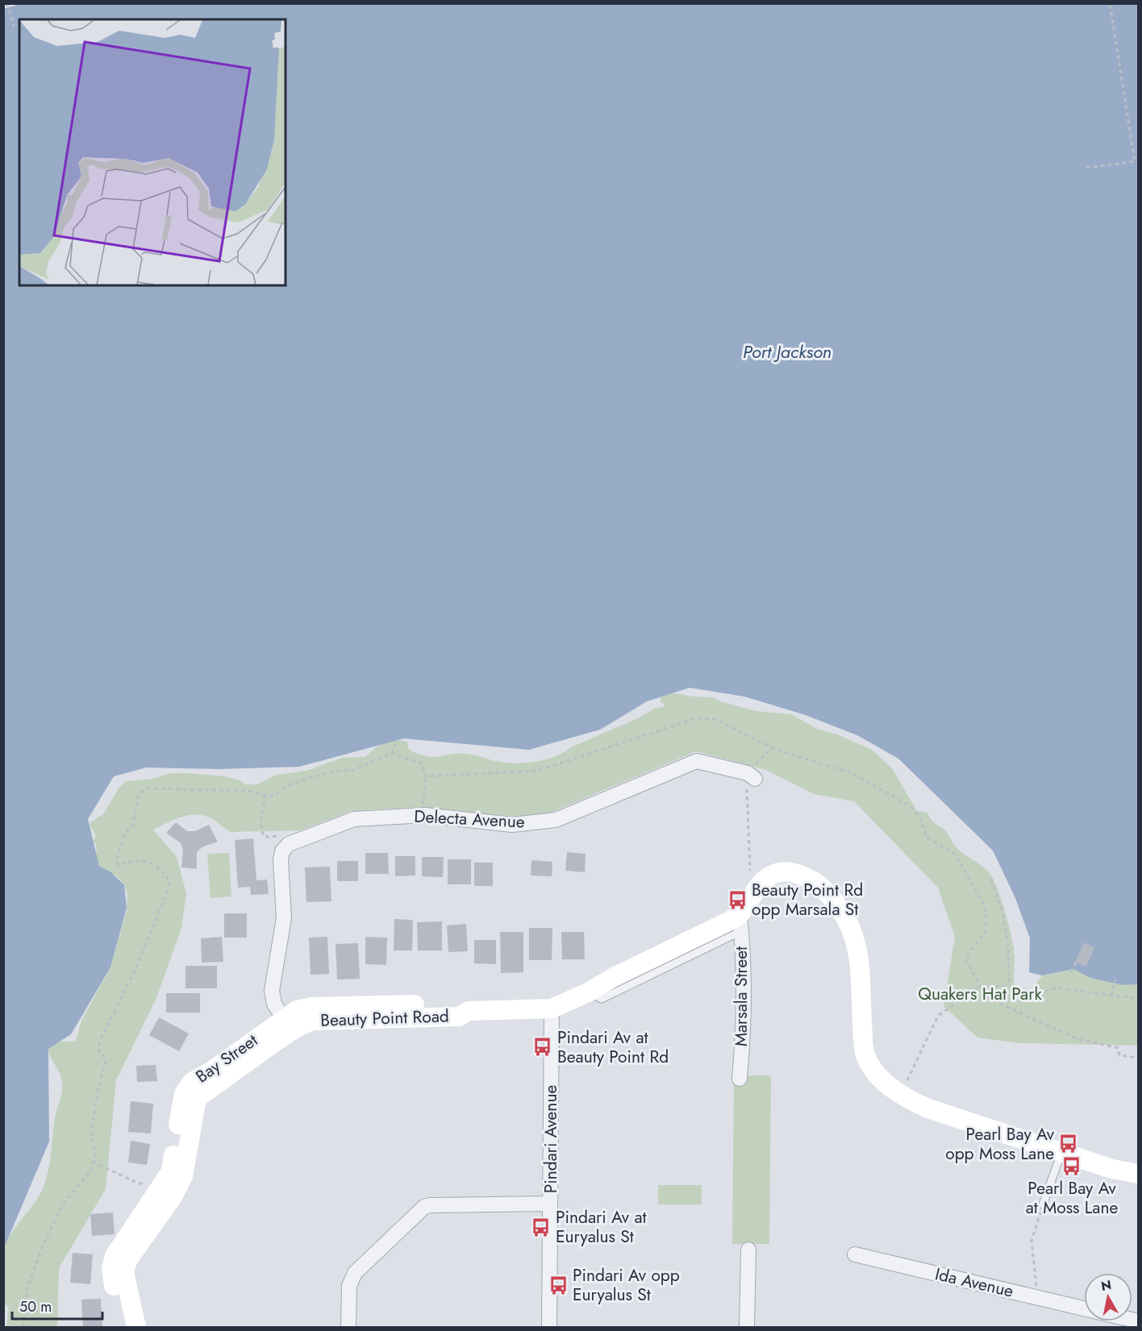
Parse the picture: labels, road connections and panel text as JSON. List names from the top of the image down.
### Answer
{
  "streets": {
    "street": [
      "Delecta Avenue",
      "Marsala Street",
      "Beauty Point Road",
      "Bay Street",
      "Pindari Avenue",
      "Ida Avenue"
    ]
  },
  "crossings": [
    ["Marsala Street", "Beauty Point Road"],
    ["Beauty Point Road", "Bay Street"],
    ["Beauty Point Road", "Pindari Avenue"]
  ],
  "water": ["Port Jackson"],
  "parks": ["Quakers Hat Park"],
  "places": {
    "bus stop": [
      "Beauty Point Rd opp Marsala St",
      "Pindari Av at Beauty Point Rd",
      "Pearl Bay Av opp Moss Lane",
      "Pearl Bay Av at Moss Lane",
      "Pindari Av at Euryalus St",
      "Pindari Av opp Euryalus St"
    ]
  },
  "scale_bar": "50 m",
  "north": "top"
}
